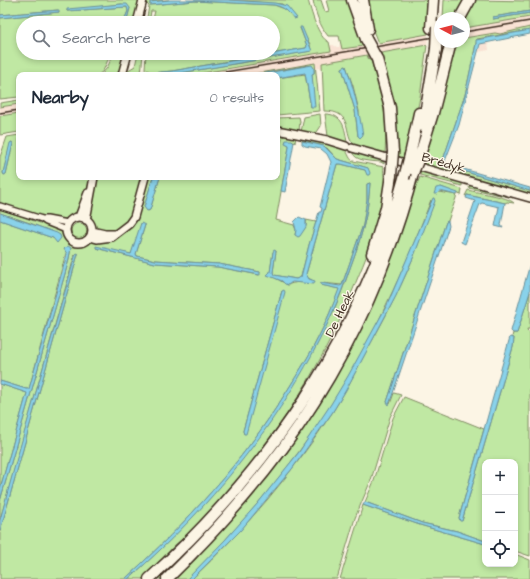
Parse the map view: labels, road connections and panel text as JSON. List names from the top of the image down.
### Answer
{
  "streets": {
    "highway": ["De Heak"],
    "street": ["Brédyk"]
  },
  "north": "left",
  "page": {
    "search": "Search here",
    "heading": ["Nearby", "0 results"],
    "map_buttons": ["+", "−"]
  }
}
